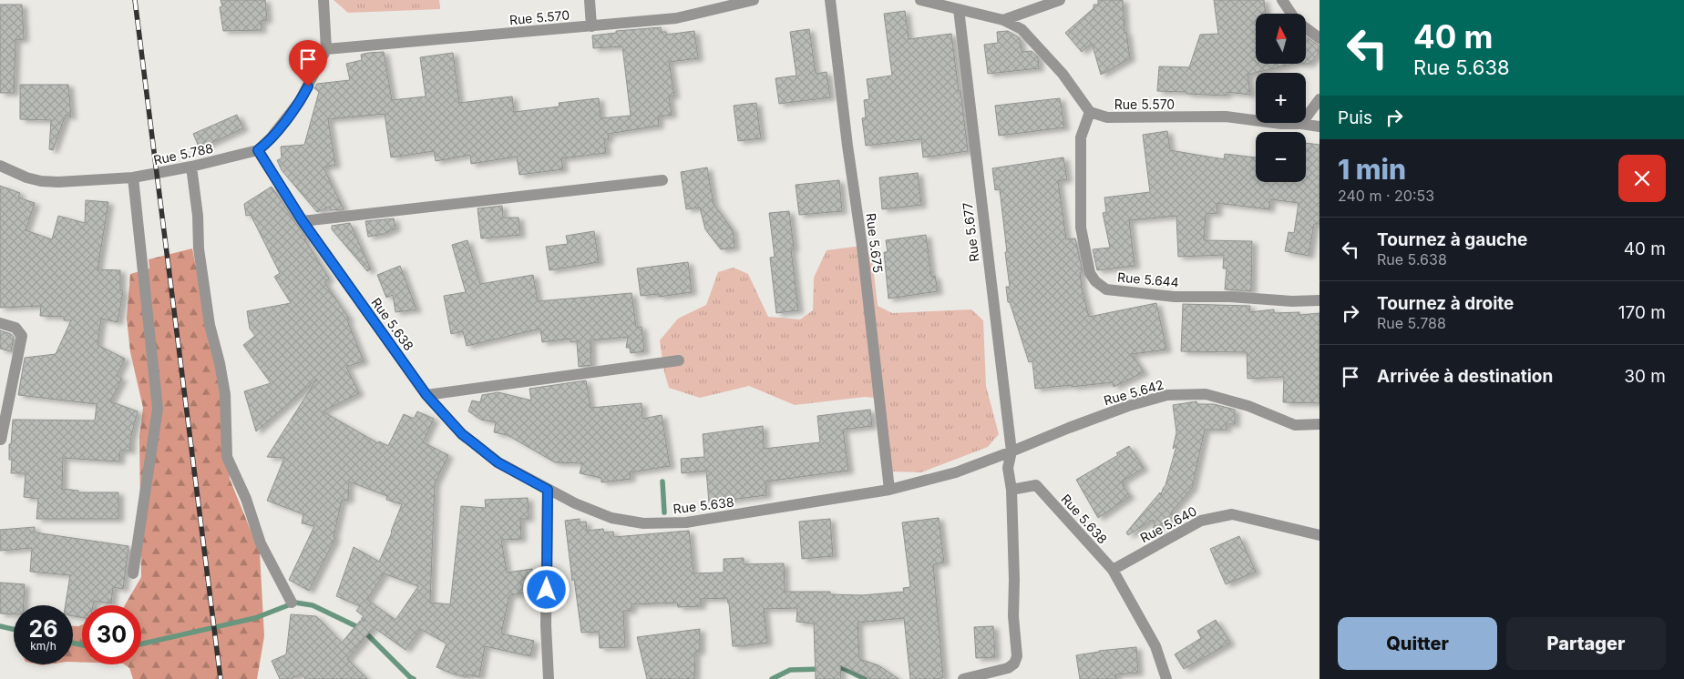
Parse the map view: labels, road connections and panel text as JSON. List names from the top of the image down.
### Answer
{
  "streets": {
    "street": [
      "Rue 5.570",
      "Rue 5.788",
      "Rue 5.677",
      "Rue 5.675",
      "Rue 5.644",
      "Rue 5.638",
      "Rue 5.642",
      "Rue 5.640"
    ]
  },
  "crossings": [
    ["Rue 5.570", "Rue 5.644"],
    ["Rue 5.788", "Rue 5.638"],
    ["Rue 5.677", "Rue 5.638"],
    ["Rue 5.677", "Rue 5.642"],
    ["Rue 5.675", "Rue 5.638"],
    ["Rue 5.638", "Rue 5.642"],
    ["Rue 5.638", "Rue 5.640"]
  ],
  "north": "top",
  "page": {
    "turn": ["40 m", "Rue 5.638"],
    "map_buttons": ["+", "−"],
    "then": "Puis",
    "heading": ["1 min", "240 m · 20:53"],
    "list": [
      {
        "name": "Tournez à gauche",
        "note": "Rue 5.638",
        "value": "40 m"
      },
      {
        "name": "Tournez à droite",
        "note": "Rue 5.788",
        "value": "170 m"
      },
      {
        "name": "Arrivée à destination",
        "value": "30 m"
      }
    ],
    "speed": "26 km/h",
    "limit": "30",
    "buttons": ["Quitter", "Partager"]
  }
}
